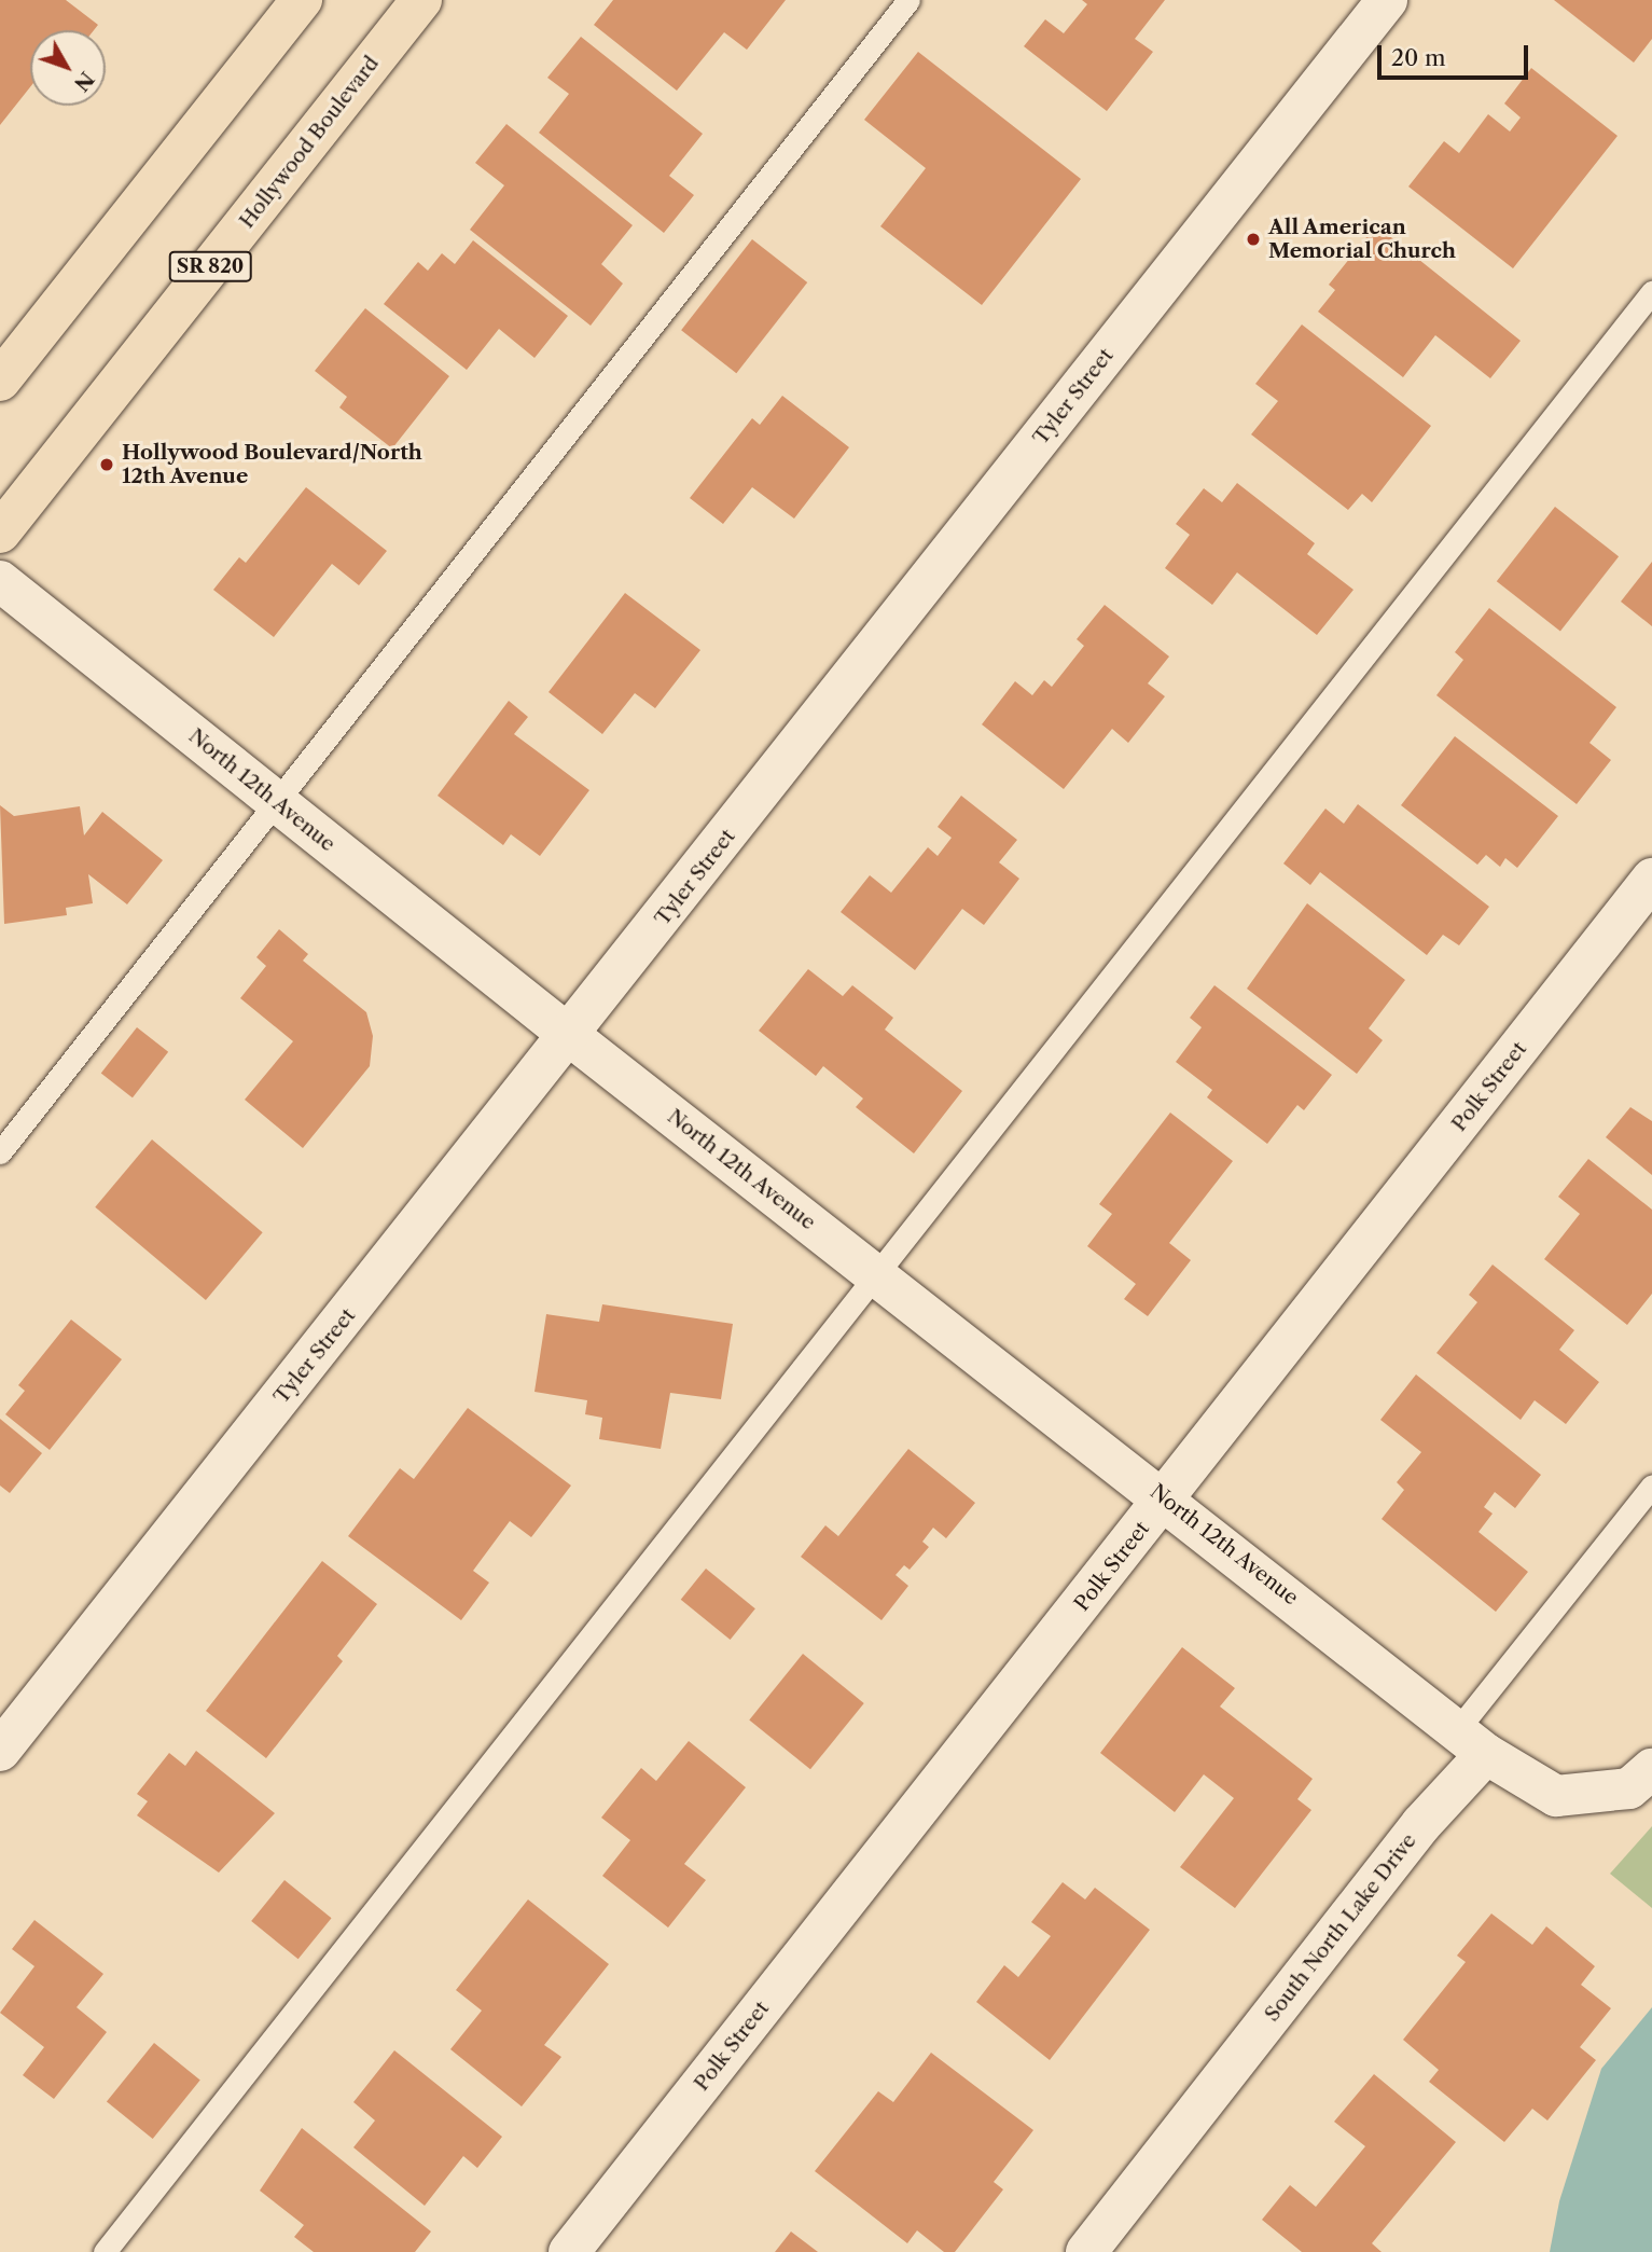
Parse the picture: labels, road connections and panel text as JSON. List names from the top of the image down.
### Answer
{
  "streets": {
    "main road": ["Hollywood Boulevard", "SR 820"],
    "street": [
      "Tyler Street",
      "North 12th Avenue",
      "Polk Street",
      "South North Lake Drive"
    ]
  },
  "crossings": [
    ["Tyler Street", "North 12th Avenue"],
    ["North 12th Avenue", "Polk Street"],
    ["North 12th Avenue", "South North Lake Drive"]
  ],
  "places": ["All American Memorial Church", "Hollywood Boulevard/North 12th Avenue"],
  "scale_bar": "20 m",
  "north": "bottom right"
}
